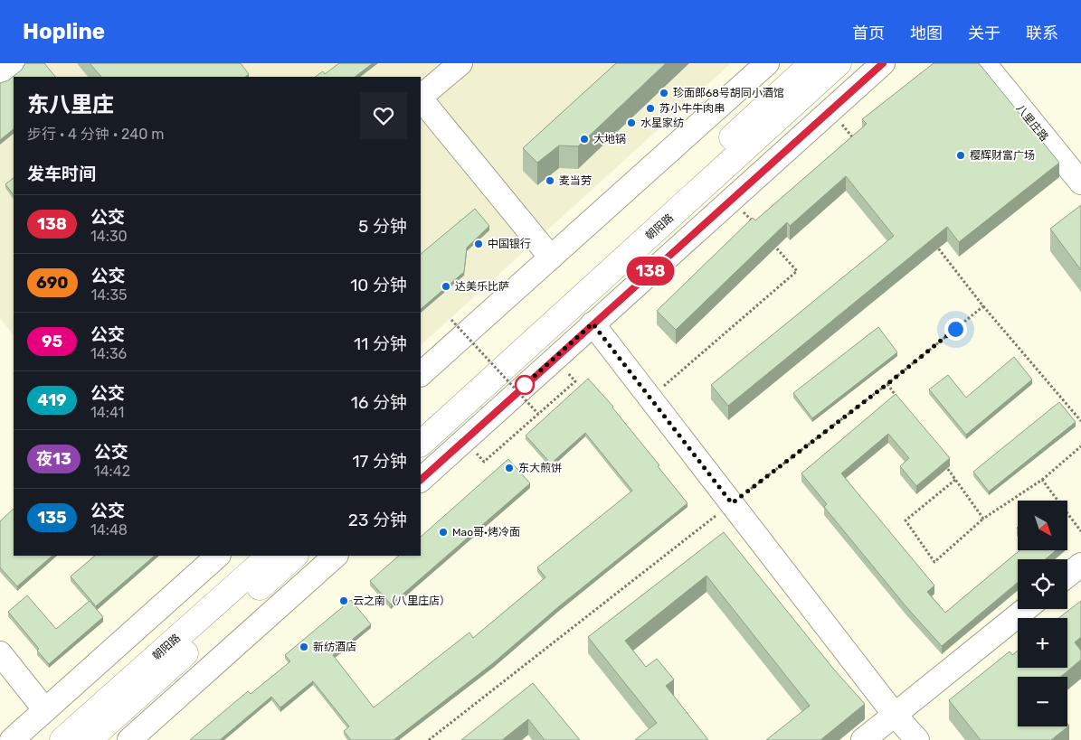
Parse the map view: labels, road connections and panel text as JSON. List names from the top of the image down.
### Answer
{
  "streets": {
    "highway": ["朝阳路"],
    "street": ["八里庄路"]
  },
  "places": [
    "珍面郎68号胡同小酒馆",
    "苏小牛牛肉串",
    "水星家纺",
    "大地锅",
    "樱辉财富广场",
    "麦当劳",
    "中国银行",
    "达美乐比萨",
    "东大煎饼",
    "Mao哥·烤冷面",
    "云之南（八里庄店）",
    "新纺酒店"
  ],
  "lines": ["bus line 138"],
  "north": "bottom right",
  "page": {
    "header": "Hopline",
    "nav": [
      "首页",
      "地图",
      "关于",
      "联系"
    ],
    "on_map": "138",
    "heading": [
      ["东八里庄", "步行 · 4 分钟 · 240 m"],
      "发车时间"
    ],
    "list": [
      {
        "mark": "138",
        "name": "公交",
        "note": "14:30",
        "value": "5 分钟"
      },
      {
        "mark": "690",
        "name": "公交",
        "note": "14:35",
        "value": "10 分钟"
      },
      {
        "mark": "95",
        "name": "公交",
        "note": "14:36",
        "value": "11 分钟"
      },
      {
        "mark": "419",
        "name": "公交",
        "note": "14:41",
        "value": "16 分钟"
      },
      {
        "mark": "夜13",
        "name": "公交",
        "note": "14:42",
        "value": "17 分钟"
      },
      {
        "mark": "135",
        "name": "公交",
        "note": "14:48",
        "value": "23 分钟"
      }
    ],
    "map_buttons": ["+", "−"]
  }
}
